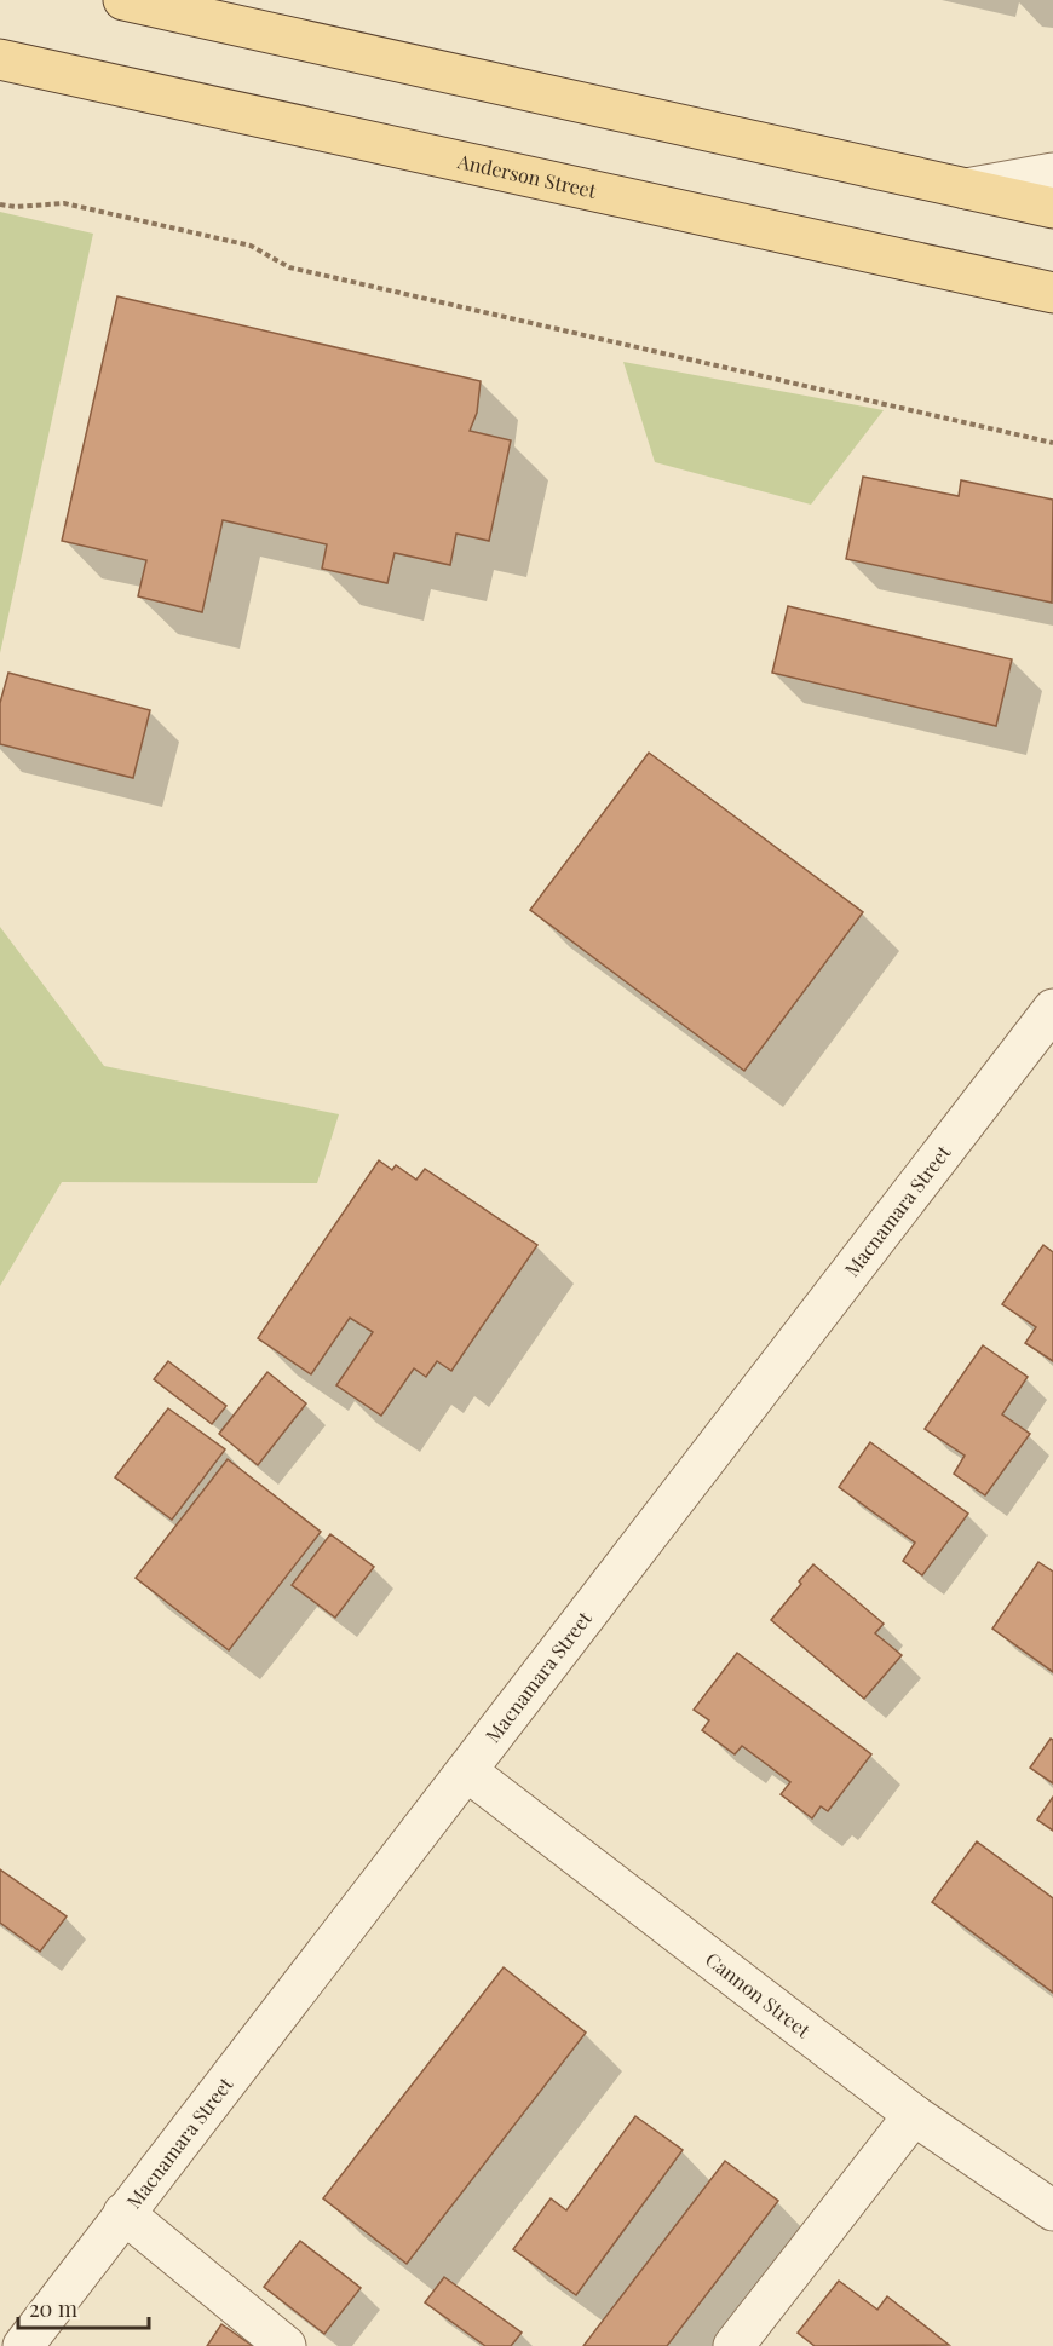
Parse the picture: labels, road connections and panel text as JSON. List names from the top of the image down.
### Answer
{
  "streets": {
    "main road": ["Anderson Street"],
    "street": ["Macnamara Street", "Cannon Street"]
  },
  "crossings": [
    ["Macnamara Street", "Cannon Street"]
  ],
  "scale_bar": "20 m"
}
